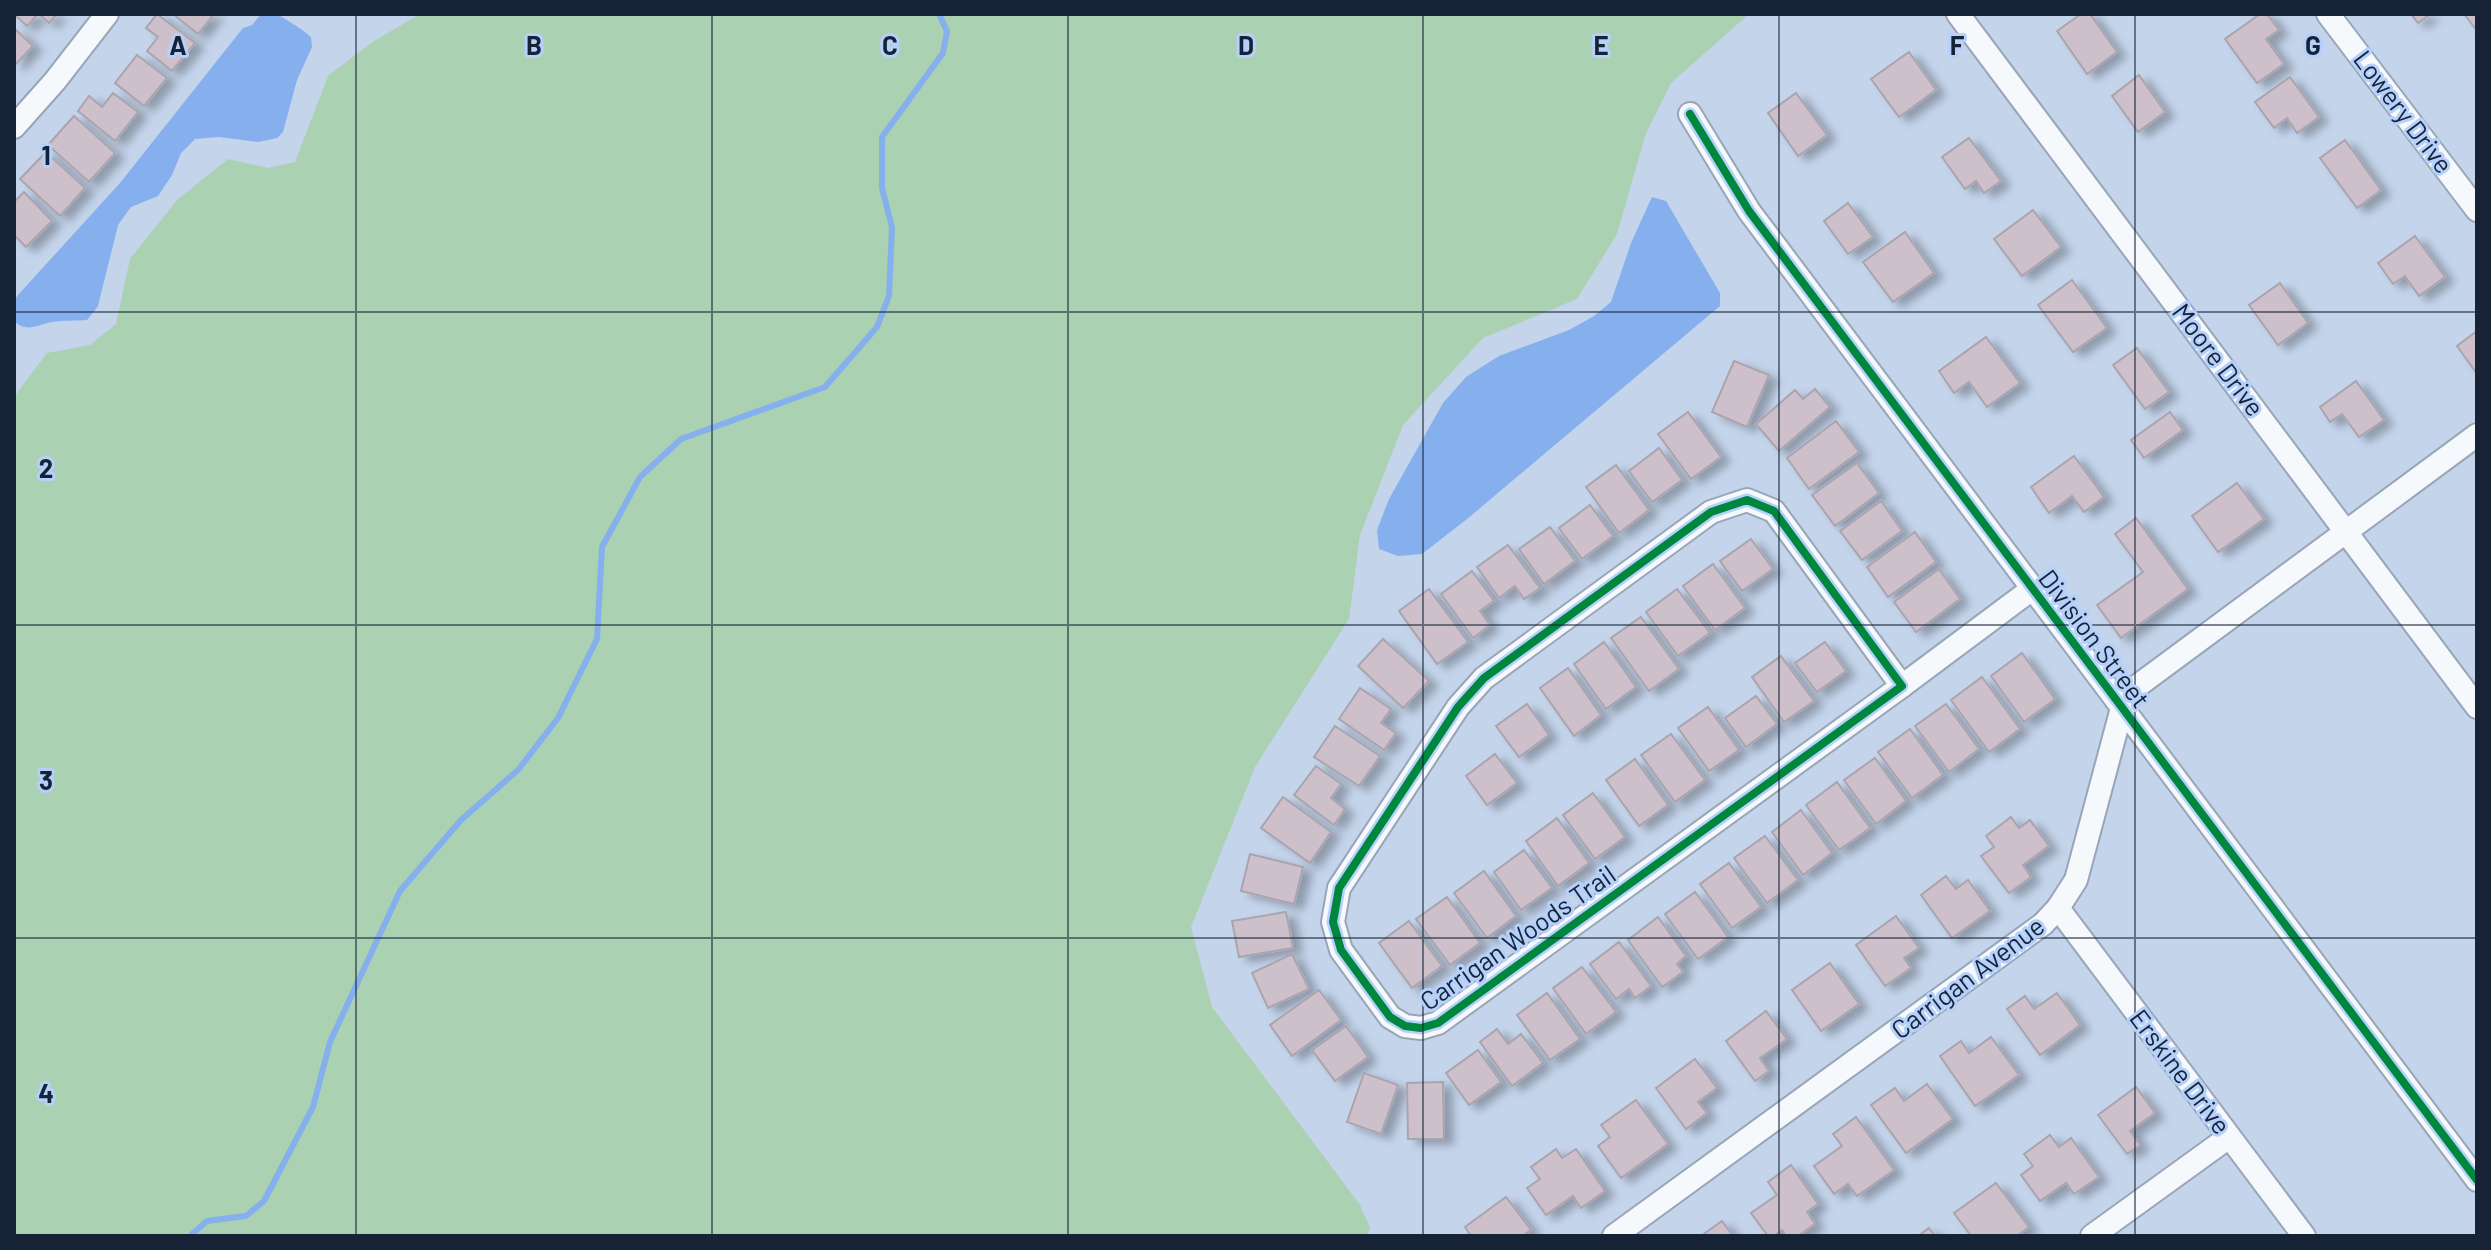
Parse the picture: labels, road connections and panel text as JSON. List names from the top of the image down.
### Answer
{
  "streets": {
    "street": [
      "Lowery Drive",
      "Moore Drive",
      "Division Street",
      "Carrigan Woods Trail",
      "Carrigan Avenue",
      "Erskine Drive"
    ]
  },
  "crossings": [
    ["Moore Drive", "Carrigan Avenue"],
    ["Division Street", "Carrigan Woods Trail"],
    ["Division Street", "Carrigan Avenue"],
    ["Carrigan Avenue", "Erskine Drive"]
  ],
  "grid": {
    "columns": [
      "A",
      "B",
      "C",
      "D",
      "E",
      "F",
      "G"
    ],
    "rows": [
      "1",
      "2",
      "3",
      "4"
    ]
  }
}
